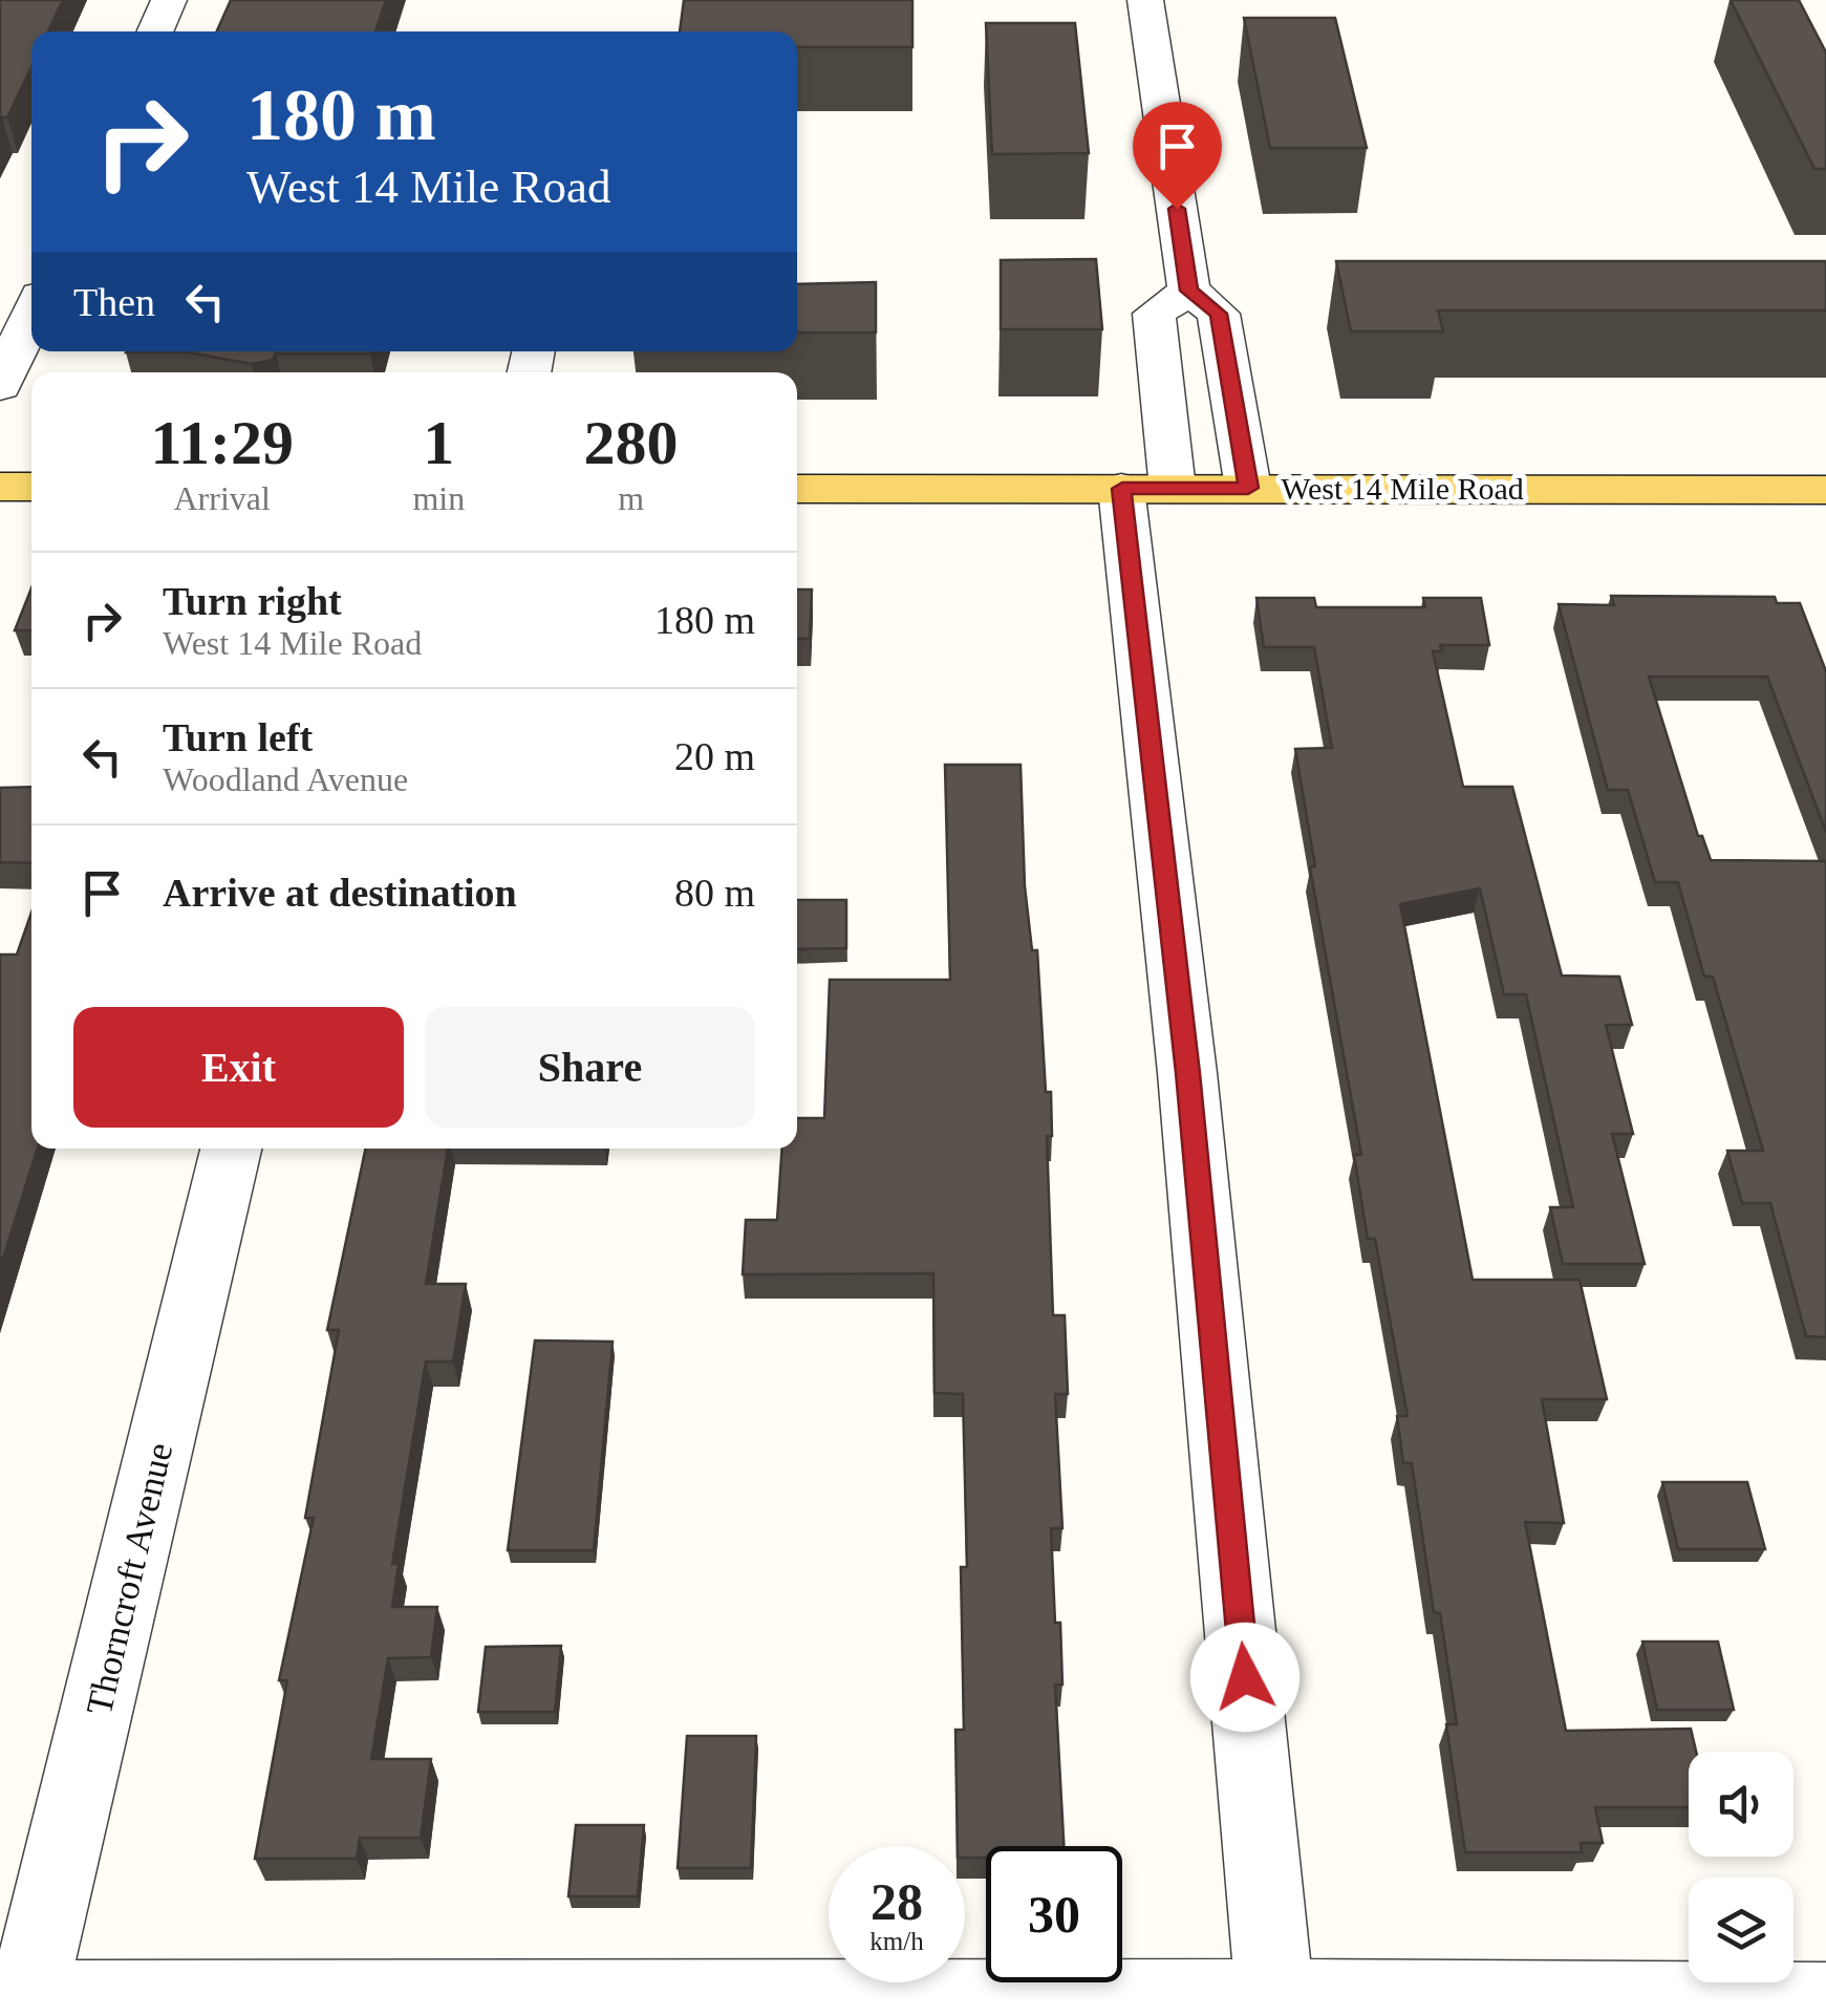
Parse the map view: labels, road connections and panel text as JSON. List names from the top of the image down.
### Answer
{
  "streets": {
    "main road": ["West 14 Mile Road"],
    "street": ["Thorncroft Avenue"]
  },
  "page": {
    "turn": ["180 m", "West 14 Mile Road"],
    "then": "Then",
    "eta": [
      "11:29",
      "Arrival",
      "1",
      "min",
      "280",
      "m"
    ],
    "list": [
      {
        "name": "Turn right",
        "note": "West 14 Mile Road",
        "value": "180 m"
      },
      {
        "name": "Turn left",
        "note": "Woodland Avenue",
        "value": "20 m"
      },
      {
        "name": "Arrive at destination",
        "value": "80 m"
      }
    ],
    "buttons": ["Exit", "Share"],
    "speed": "28 km/h",
    "limit": "30"
  }
}
